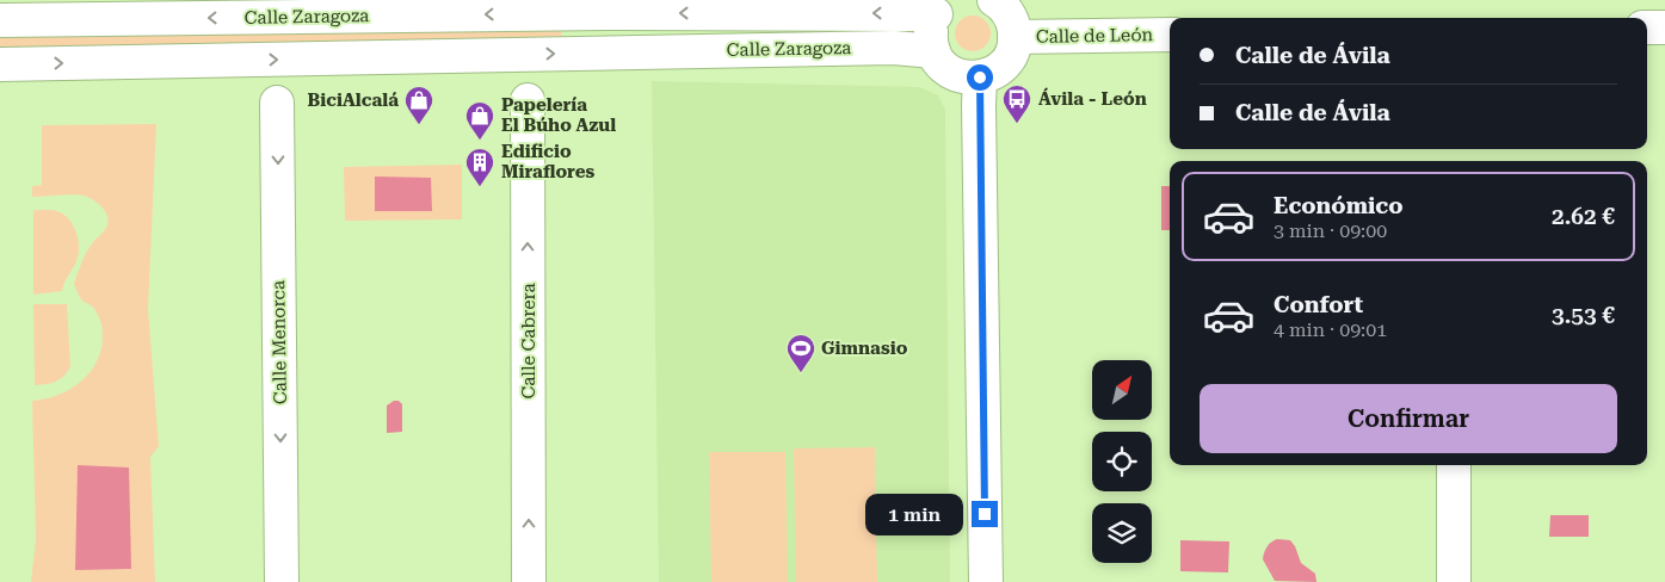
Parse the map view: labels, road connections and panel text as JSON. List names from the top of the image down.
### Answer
{
  "streets": {
    "street": [
      "Calle Zaragoza",
      "Calle de León",
      "Calle Cabrera",
      "Calle Menorca"
    ]
  },
  "one_way": ["Calle Cabrera", "Calle Menorca"],
  "places": {
    "bus stop": ["Ávila - León"],
    "shop": ["BiciAlcalá", "Papelería El Búho Azul"],
    "building": ["Edificio Miraflores"],
    "sports": ["Gimnasio"]
  },
  "north": "top right",
  "page": {
    "banner": ["Calle de Ávila", "Calle de Ávila"],
    "list": [
      {
        "name": "Económico",
        "note": "3 min · 09:00",
        "value": "2.62 €"
      },
      {
        "name": "Confort",
        "note": "4 min · 09:01",
        "value": "3.53 €"
      }
    ],
    "buttons": "Confirmar",
    "bubble": "1 min"
  }
}
